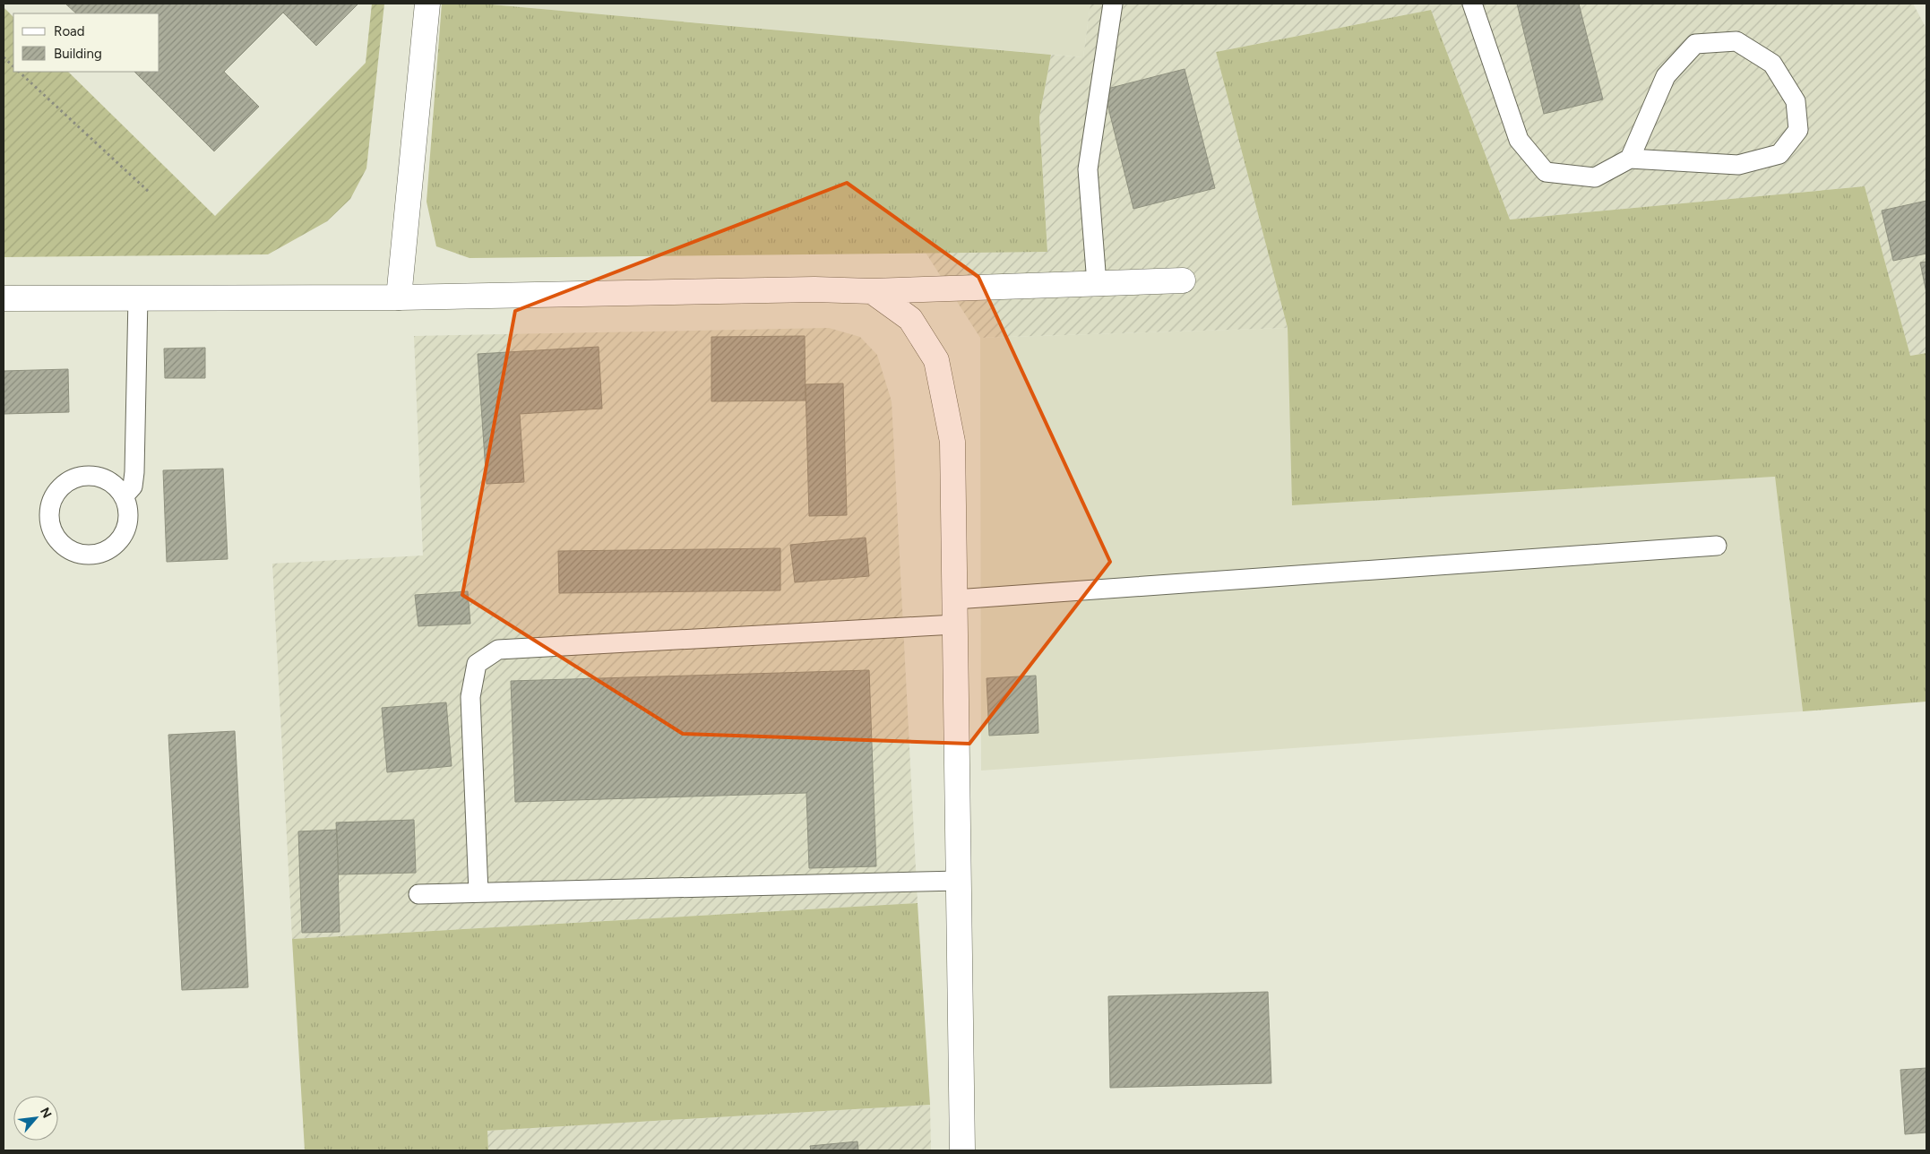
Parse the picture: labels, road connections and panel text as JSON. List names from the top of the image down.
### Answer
{
  "legend": ["Road", "Building"],
  "north": "top right"
}
